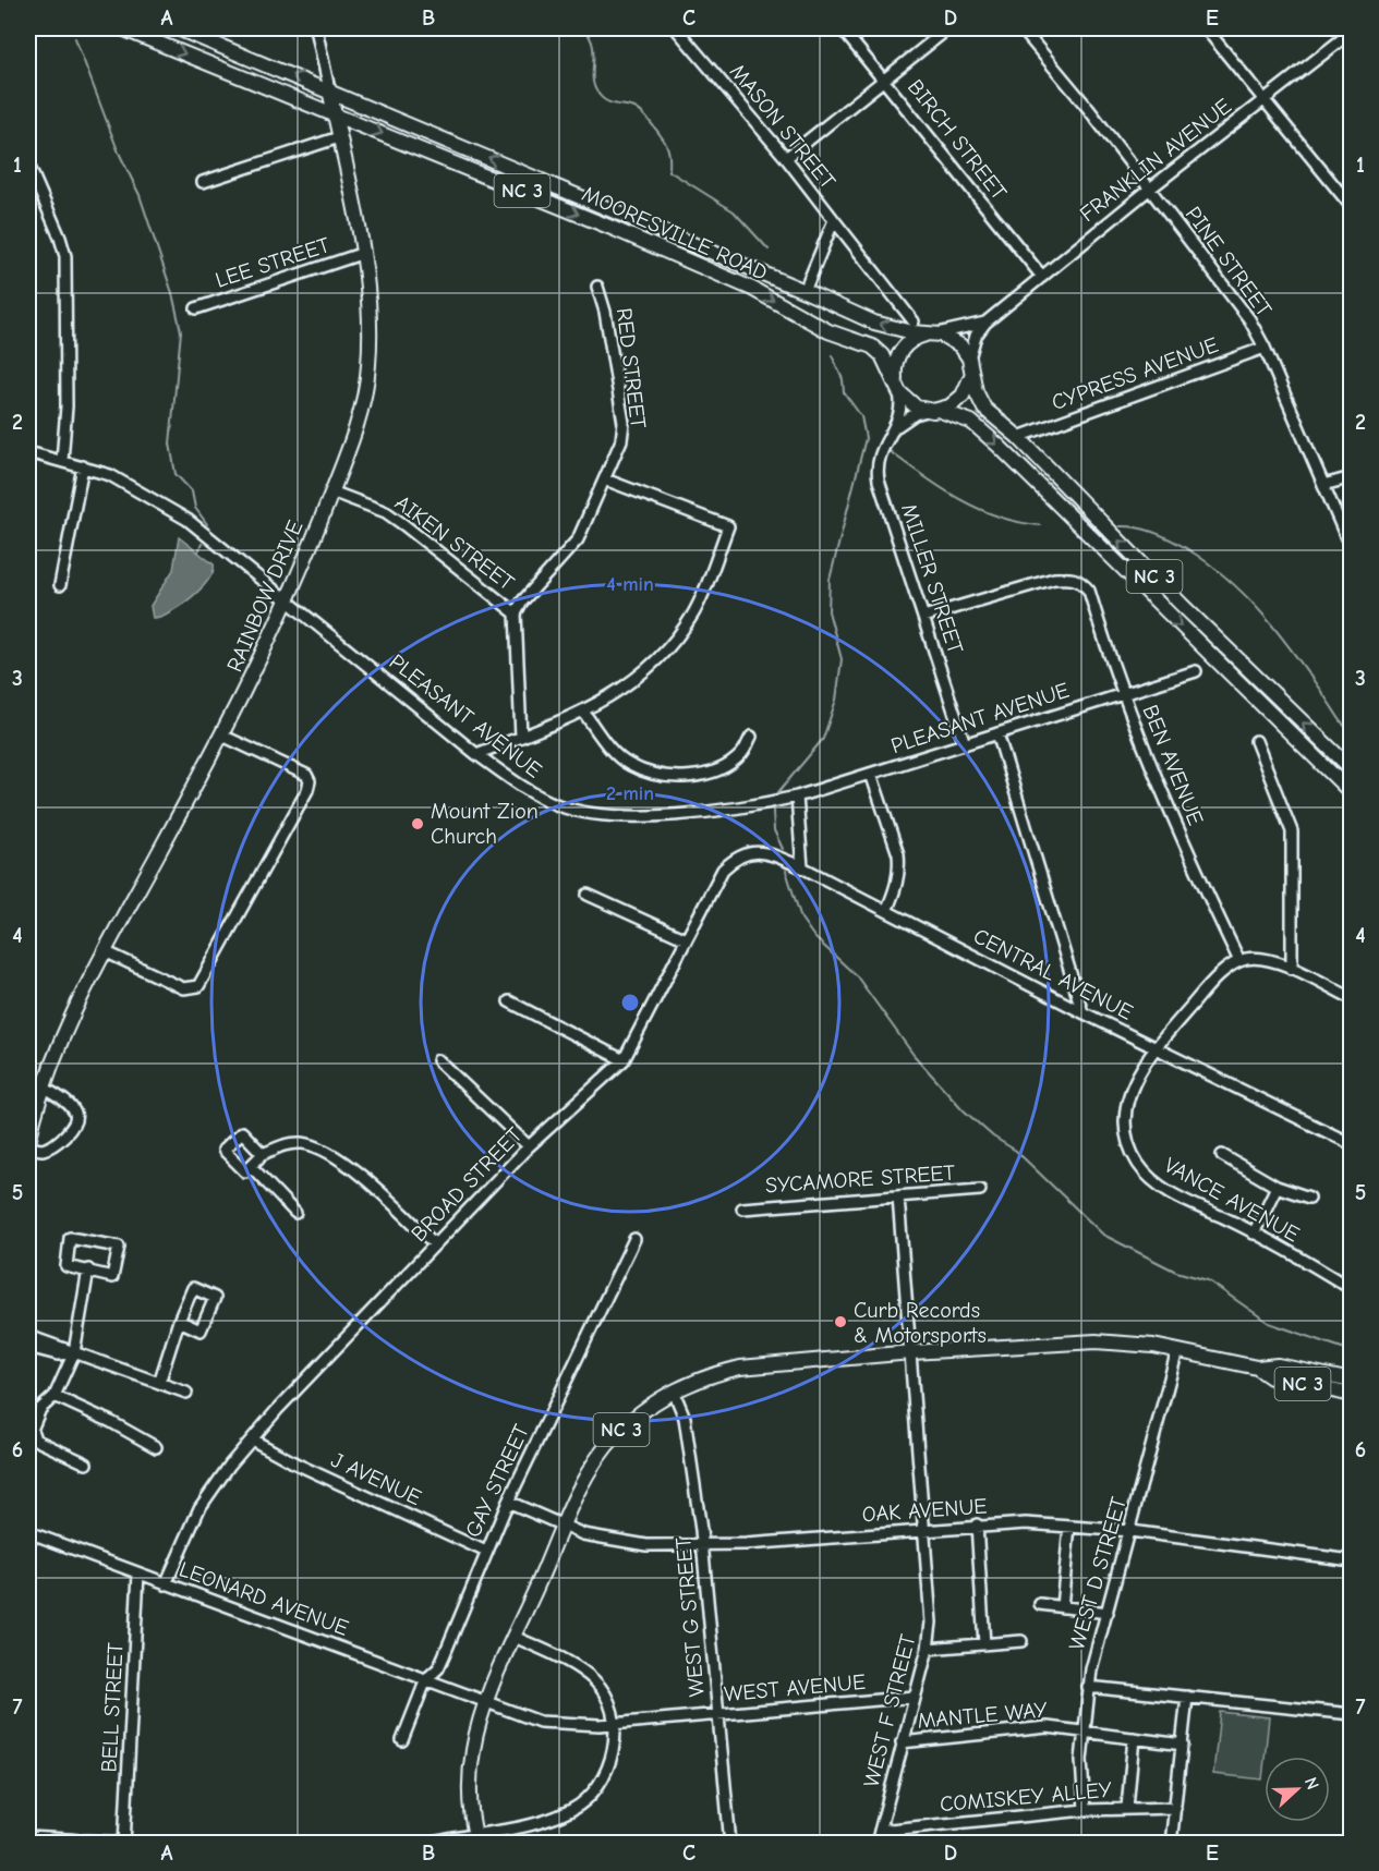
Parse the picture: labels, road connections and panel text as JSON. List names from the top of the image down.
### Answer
{
  "streets": {
    "main road": ["NC 3", "MOORESVILLE ROAD", "RAINBOW DRIVE"],
    "street": [
      "MASON STREET",
      "BIRCH STREET",
      "FRANKLIN AVENUE",
      "PINE STREET",
      "LEE STREET",
      "RED STREET",
      "CYPRESS AVENUE",
      "AIKEN STREET",
      "MILLER STREET",
      "PLEASANT AVENUE",
      "BEN AVENUE",
      "CENTRAL AVENUE",
      "SYCAMORE STREET",
      "BROAD STREET",
      "VANCE AVENUE",
      "J AVENUE",
      "GAY STREET",
      "OAK AVENUE",
      "WEST D STREET",
      "LEONARD AVENUE",
      "WEST G STREET",
      "WEST AVENUE",
      "BELL STREET",
      "WEST F STREET",
      "MANTLE WAY",
      "COMISKEY ALLEY"
    ]
  },
  "crossings": [
    ["MASON STREET", "MOORESVILLE ROAD"],
    ["BIRCH STREET", "FRANKLIN AVENUE"],
    ["FRANKLIN AVENUE", "NC 3"],
    ["FRANKLIN AVENUE", "MOORESVILLE ROAD"],
    ["FRANKLIN AVENUE", "PINE STREET"],
    ["FRANKLIN AVENUE", "MILLER STREET"],
    ["NC 3", "MOORESVILLE ROAD"],
    ["NC 3", "CYPRESS AVENUE"],
    ["NC 3", "MILLER STREET"],
    ["NC 3", "OAK AVENUE"],
    ["NC 3", "WEST D STREET"],
    ["NC 3", "LEONARD AVENUE"],
    ["NC 3", "WEST G STREET"],
    ["NC 3", "WEST AVENUE"],
    ["NC 3", "WEST F STREET"],
    ["MOORESVILLE ROAD", "MILLER STREET"],
    ["MOORESVILLE ROAD", "RAINBOW DRIVE"],
    ["PINE STREET", "CYPRESS AVENUE"],
    ["LEE STREET", "RAINBOW DRIVE"],
    ["RED STREET", "AIKEN STREET"],
    ["AIKEN STREET", "RAINBOW DRIVE"],
    ["MILLER STREET", "PLEASANT AVENUE"],
    ["MILLER STREET", "BEN AVENUE"],
    ["RAINBOW DRIVE", "PLEASANT AVENUE"],
    ["PLEASANT AVENUE", "BEN AVENUE"],
    ["BEN AVENUE", "VANCE AVENUE"],
    ["CENTRAL AVENUE", "BROAD STREET"],
    ["CENTRAL AVENUE", "VANCE AVENUE"],
    ["SYCAMORE STREET", "WEST F STREET"],
    ["BROAD STREET", "J AVENUE"],
    ["BROAD STREET", "LEONARD AVENUE"],
    ["J AVENUE", "GAY STREET"],
    ["GAY STREET", "OAK AVENUE"],
    ["GAY STREET", "LEONARD AVENUE"],
    ["OAK AVENUE", "WEST D STREET"],
    ["OAK AVENUE", "WEST G STREET"],
    ["OAK AVENUE", "WEST F STREET"],
    ["WEST D STREET", "MANTLE WAY"],
    ["WEST D STREET", "COMISKEY ALLEY"],
    ["LEONARD AVENUE", "WEST AVENUE"],
    ["LEONARD AVENUE", "BELL STREET"],
    ["WEST G STREET", "WEST AVENUE"],
    ["WEST AVENUE", "WEST F STREET"],
    ["WEST F STREET", "MANTLE WAY"],
    ["WEST F STREET", "COMISKEY ALLEY"]
  ],
  "places": ["Mount Zion Church", "Curb Records & Motorsports"],
  "north": "right",
  "grid": {
    "columns": [
      "A",
      "B",
      "C",
      "D",
      "E"
    ],
    "rows": [
      "1",
      "2",
      "3",
      "4",
      "5",
      "6",
      "7"
    ]
  },
  "rings": ["4 min", "2 min"]
}
